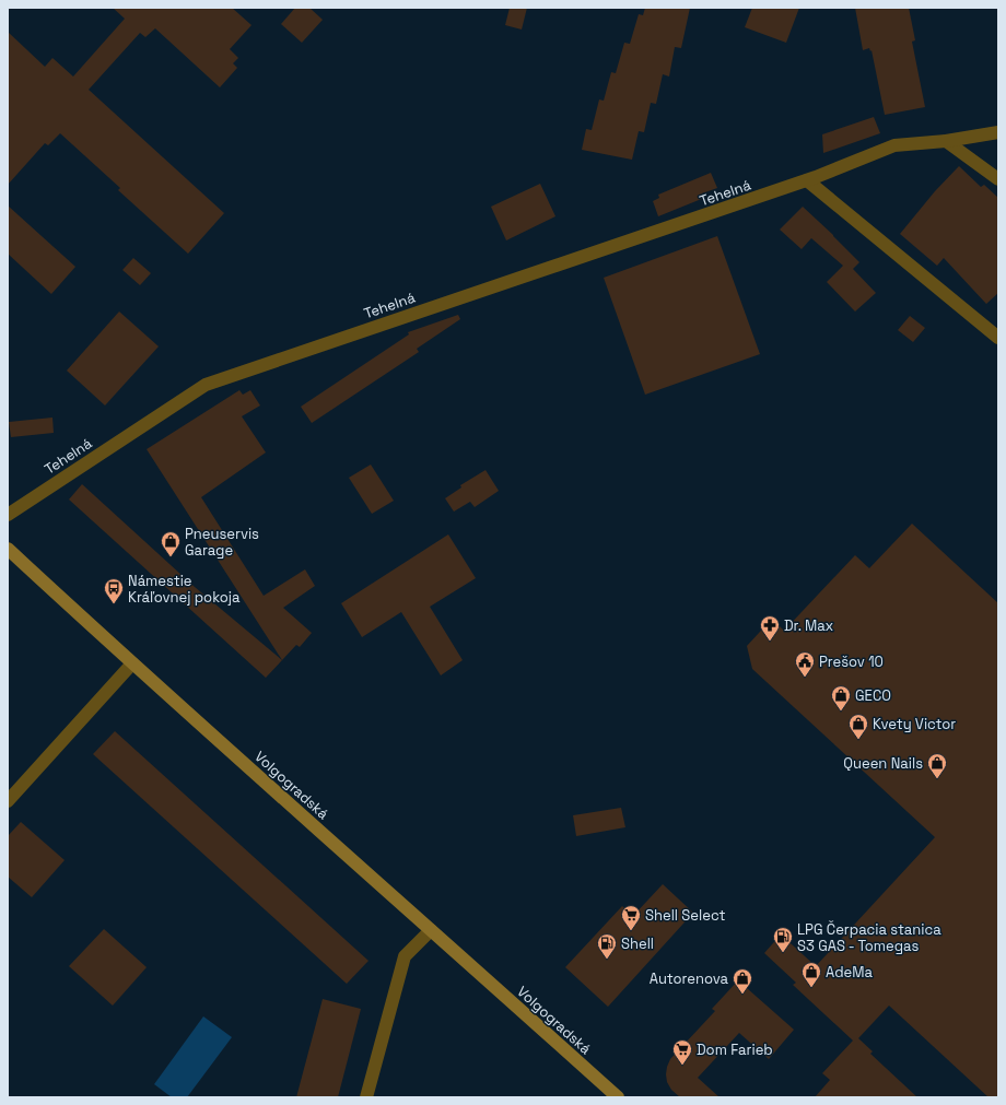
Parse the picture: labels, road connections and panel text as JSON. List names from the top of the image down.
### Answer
{
  "streets": {
    "street": ["Tehelná", "Volgogradská"]
  },
  "places": {
    "shop": [
      "Pneuservis Garage",
      "GECO",
      "Kvety Victor",
      "Queen Nails",
      "AdeMa",
      "Autorenova"
    ],
    "bus stop": ["Námestie Kráľovnej pokoja"],
    "pharmacy": ["Dr. Max"],
    "public building": ["Prešov 10"],
    "supermarket": ["Shell Select", "Dom Farieb"],
    "fuel station": ["LPG Čerpacia stanica S3 GAS - Tomegas", "Shell"]
  }
}
